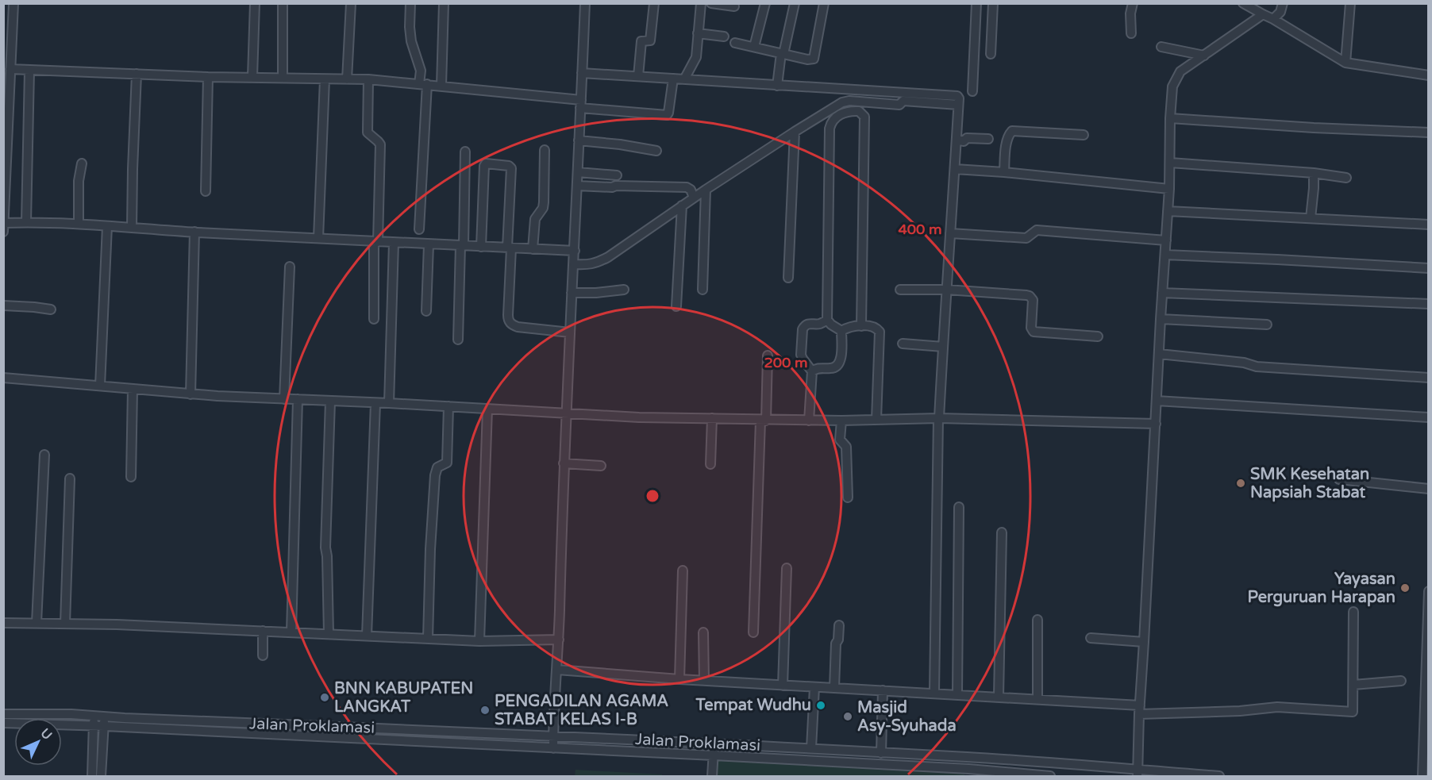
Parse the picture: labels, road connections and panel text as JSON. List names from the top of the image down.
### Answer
{
  "streets": {
    "street": ["Jalan Proklamasi"]
  },
  "places": [
    "SMK Kesehatan Napsiah Stabat",
    "Yayasan Perguruan Harapan",
    "BNN KABUPATEN LANGKAT",
    "Tempat Wudhu",
    "PENGADILAN AGAMA STABAT KELAS I-B",
    "Masjid Asy-Syuhada"
  ],
  "north": "top right",
  "rings": ["400 m", "200 m"]
}
